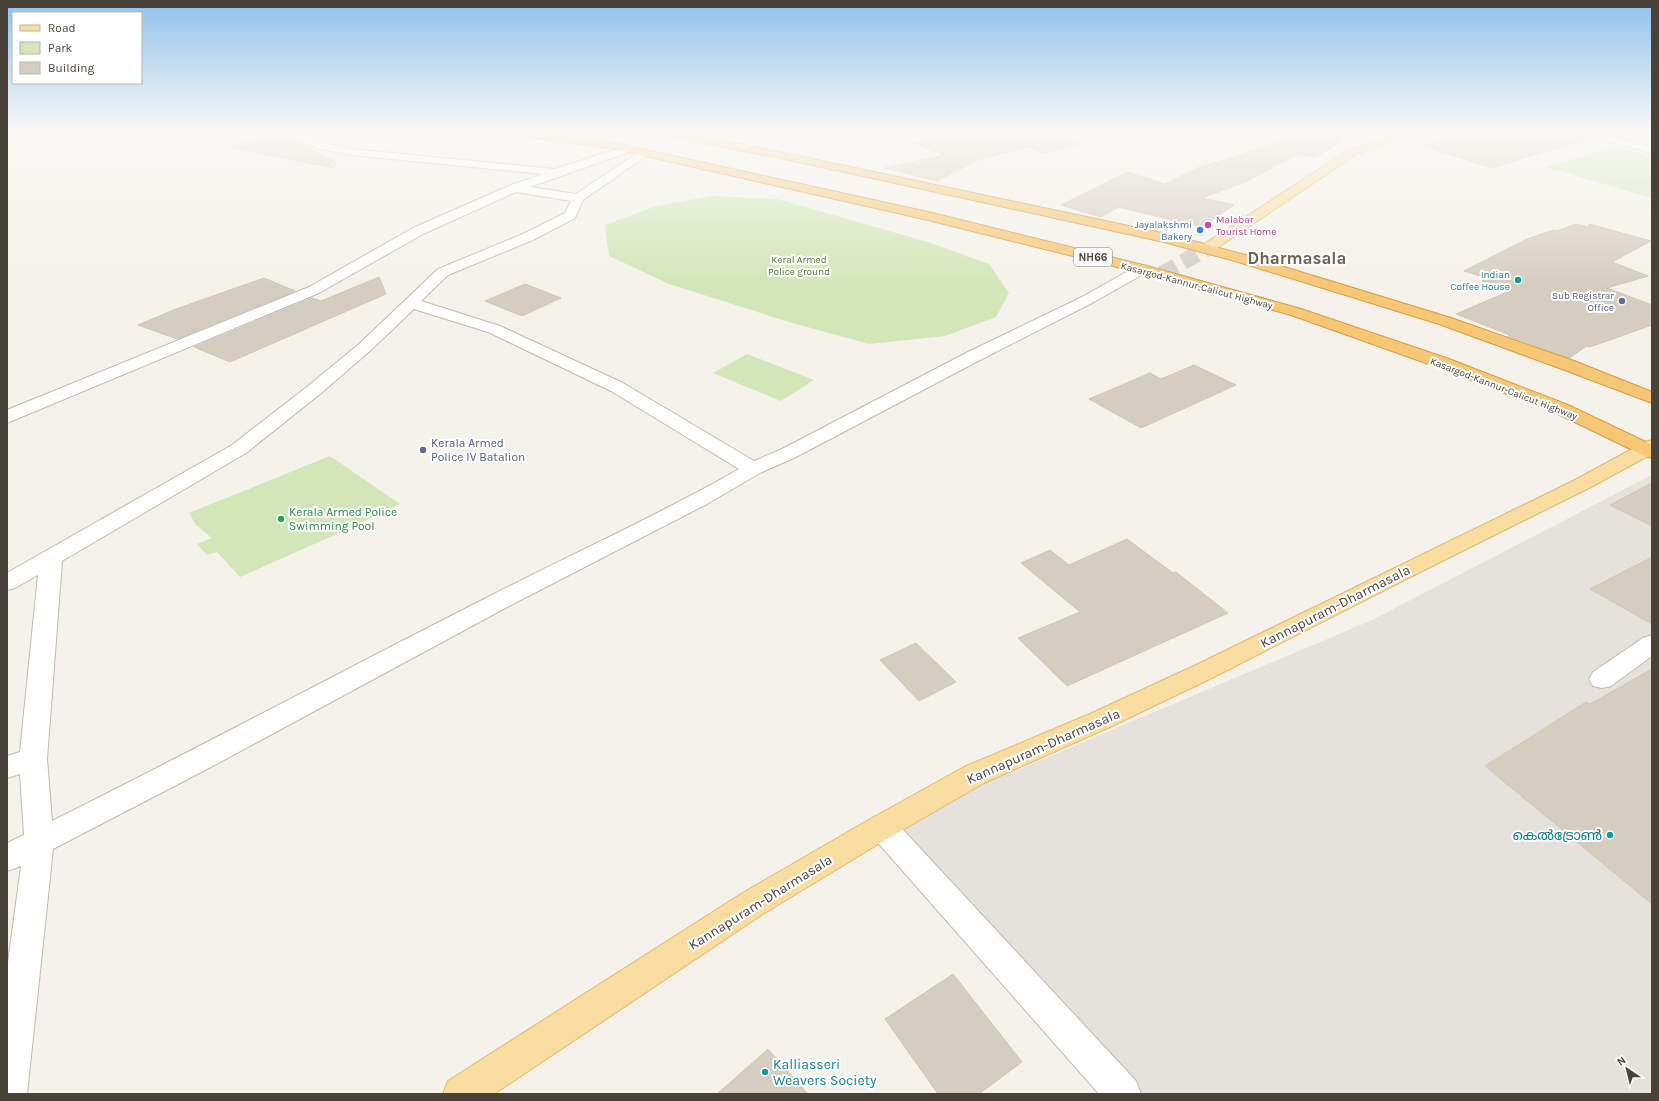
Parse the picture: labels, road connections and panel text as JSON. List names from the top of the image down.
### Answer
{
  "streets": {
    "highway": ["NH66", "Kasargod-Kannur-Calicut Highway"],
    "main road": ["Kannapuram-Dharmasala"]
  },
  "crossings": [
    ["Kasargod-Kannur-Calicut Highway", "Kannapuram-Dharmasala"]
  ],
  "districts": ["Dharmasala"],
  "parks": ["Keral Armed Police ground"],
  "places": [
    "Malabar Tourist Home",
    "Jayalakshmi Bakery",
    "Indian Coffee House",
    "Sub Registrar Office",
    "Kerala Armed Police IV Batalion",
    "Kerala Armed Police Swimming Pool",
    "കെൽട്രോൺ",
    "Kalliasseri Weavers Society"
  ],
  "legend": ["Road", "Park", "Building"],
  "north": "top left"
}
